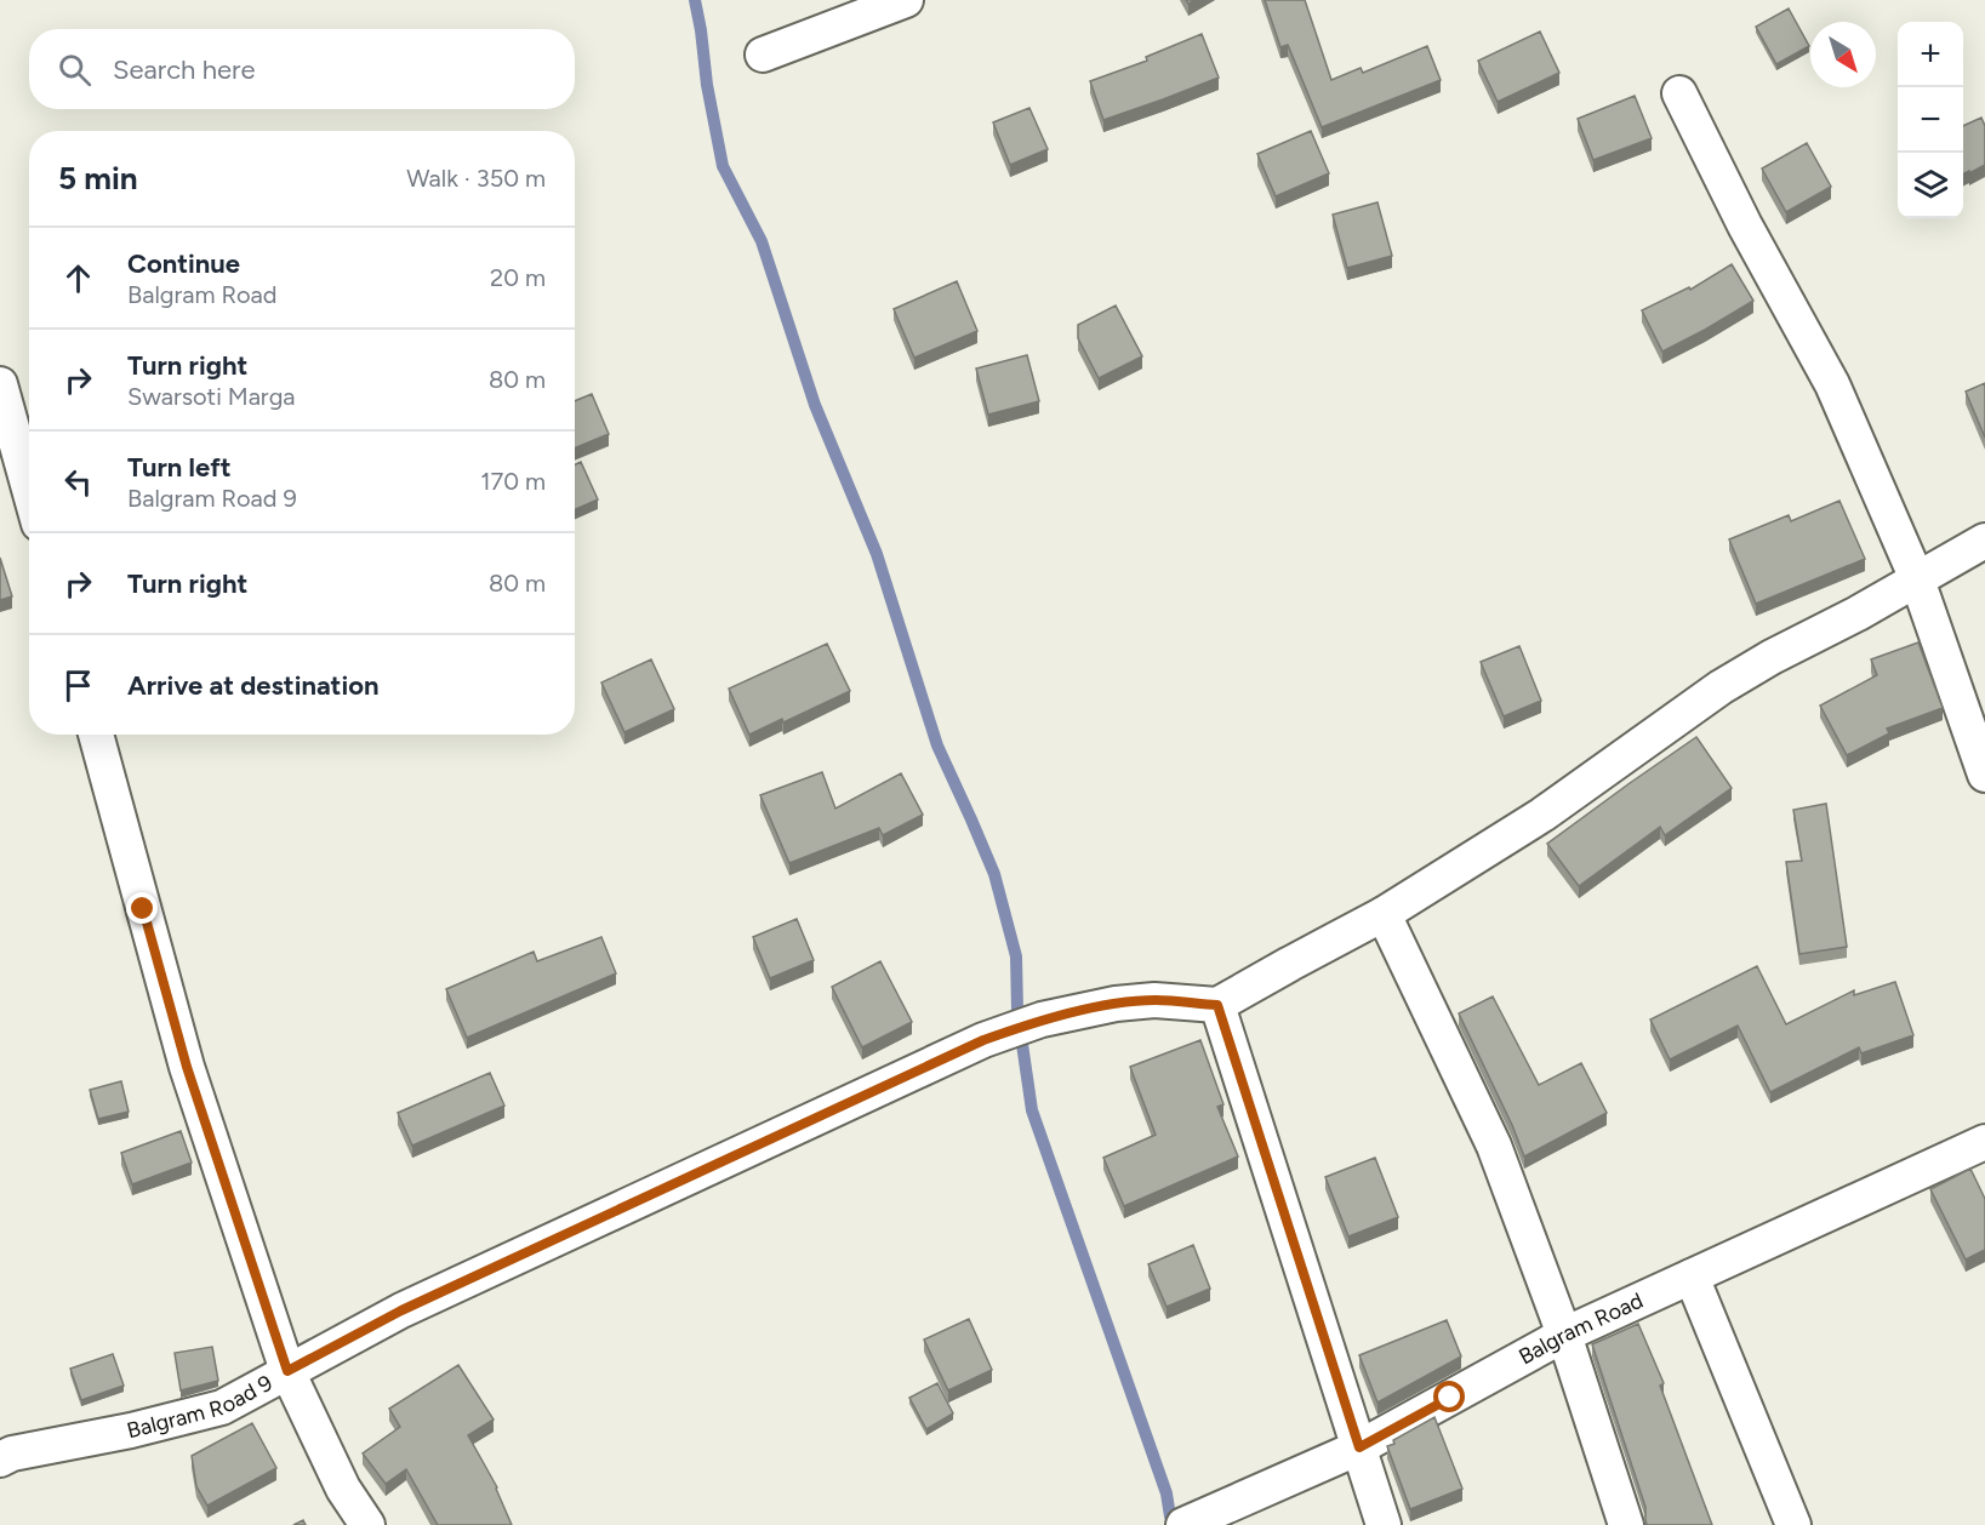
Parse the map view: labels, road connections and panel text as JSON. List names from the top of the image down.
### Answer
{
  "streets": {
    "street": ["Balgram Road", "Balgram Road 9"]
  },
  "north": "bottom right",
  "page": {
    "map_buttons": ["+", "−"],
    "search": "Search here",
    "heading": ["5 min", "Walk · 350 m"],
    "list": [
      ["Continue", "Balgram Road", "20 m"],
      ["Turn right", "Swarsoti Marga", "80 m"],
      ["Turn left", "Balgram Road 9", "170 m"],
      ["Turn right", "80 m"],
      "Arrive at destination"
    ]
  }
}
